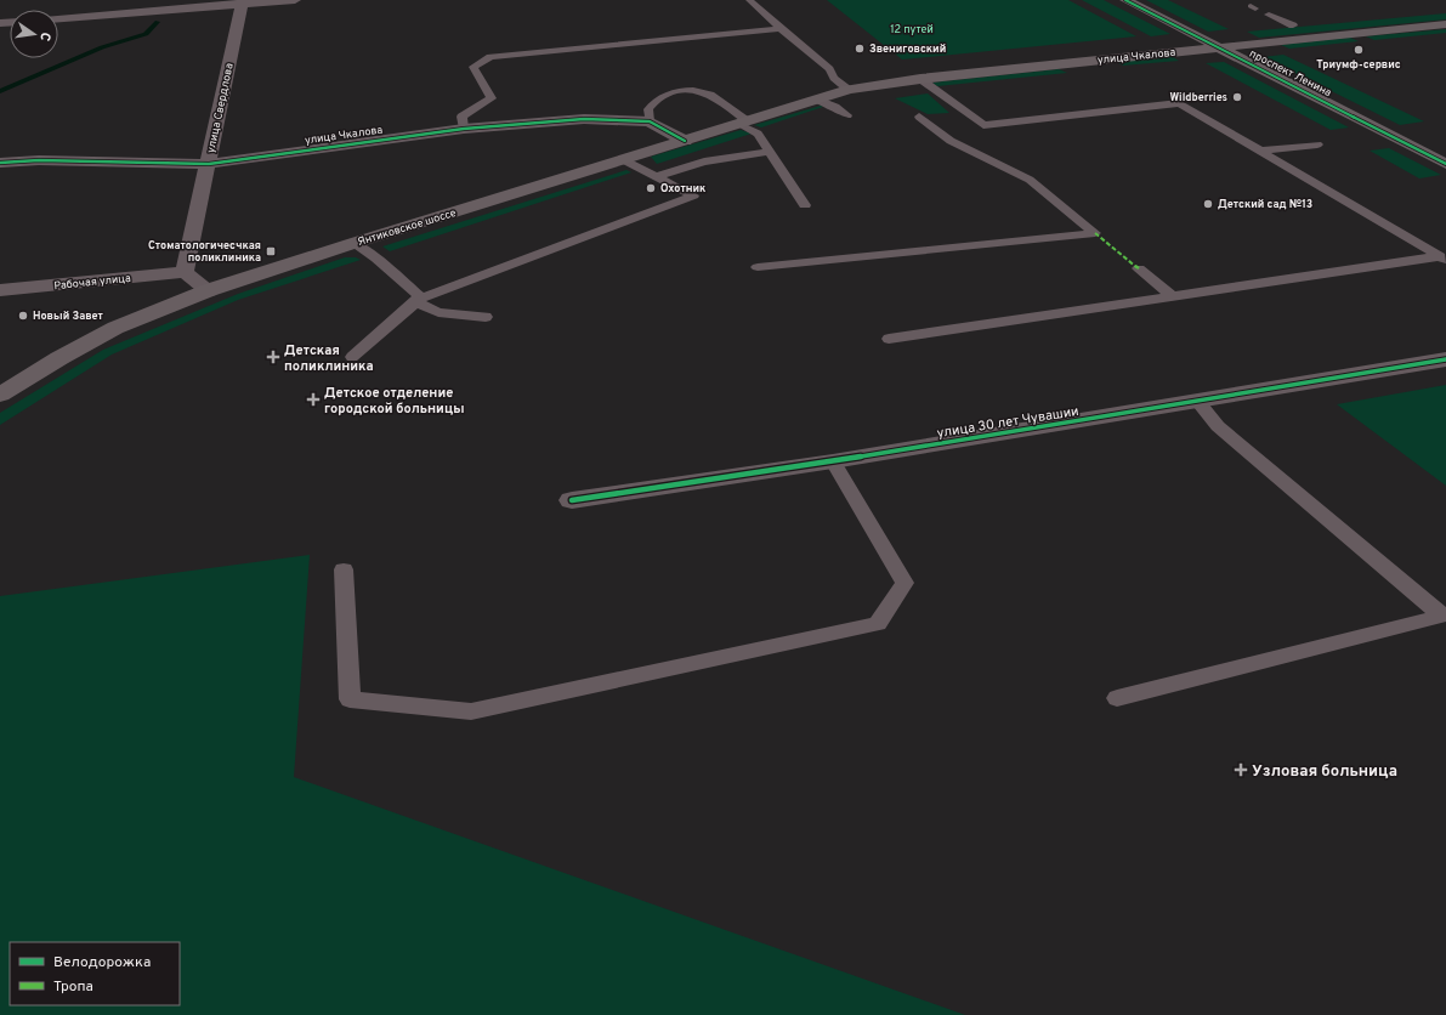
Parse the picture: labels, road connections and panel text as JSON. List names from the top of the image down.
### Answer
{
  "streets": {
    "main road": ["улица Чкалова", "проспект Ленина", "Янтиковское шоссе"],
    "street": ["улица Свердлова", "Рабочая улица", "улица 30 лет Чувашии"]
  },
  "crossings": [
    ["улица Чкалова", "проспект Ленина"],
    ["улица Чкалова", "улица Свердлова"],
    ["улица Чкалова", "Янтиковское шоссе"],
    ["улица Свердлова", "Рабочая улица"]
  ],
  "parks": ["12 путей"],
  "places": {
    "other": [
      "Звениговский",
      "Триумф-сервис",
      "Wildberries",
      "Охотник",
      "Детский сад №13",
      "Новый Завет"
    ],
    "transit": ["Стоматологичесчкая поликлиника"],
    "health": ["Детская поликлиника", "Детское отделение городской больницы", "Узловая больница"]
  },
  "legend": ["Велодорожка", "Тропа"],
  "north": "right"
}
